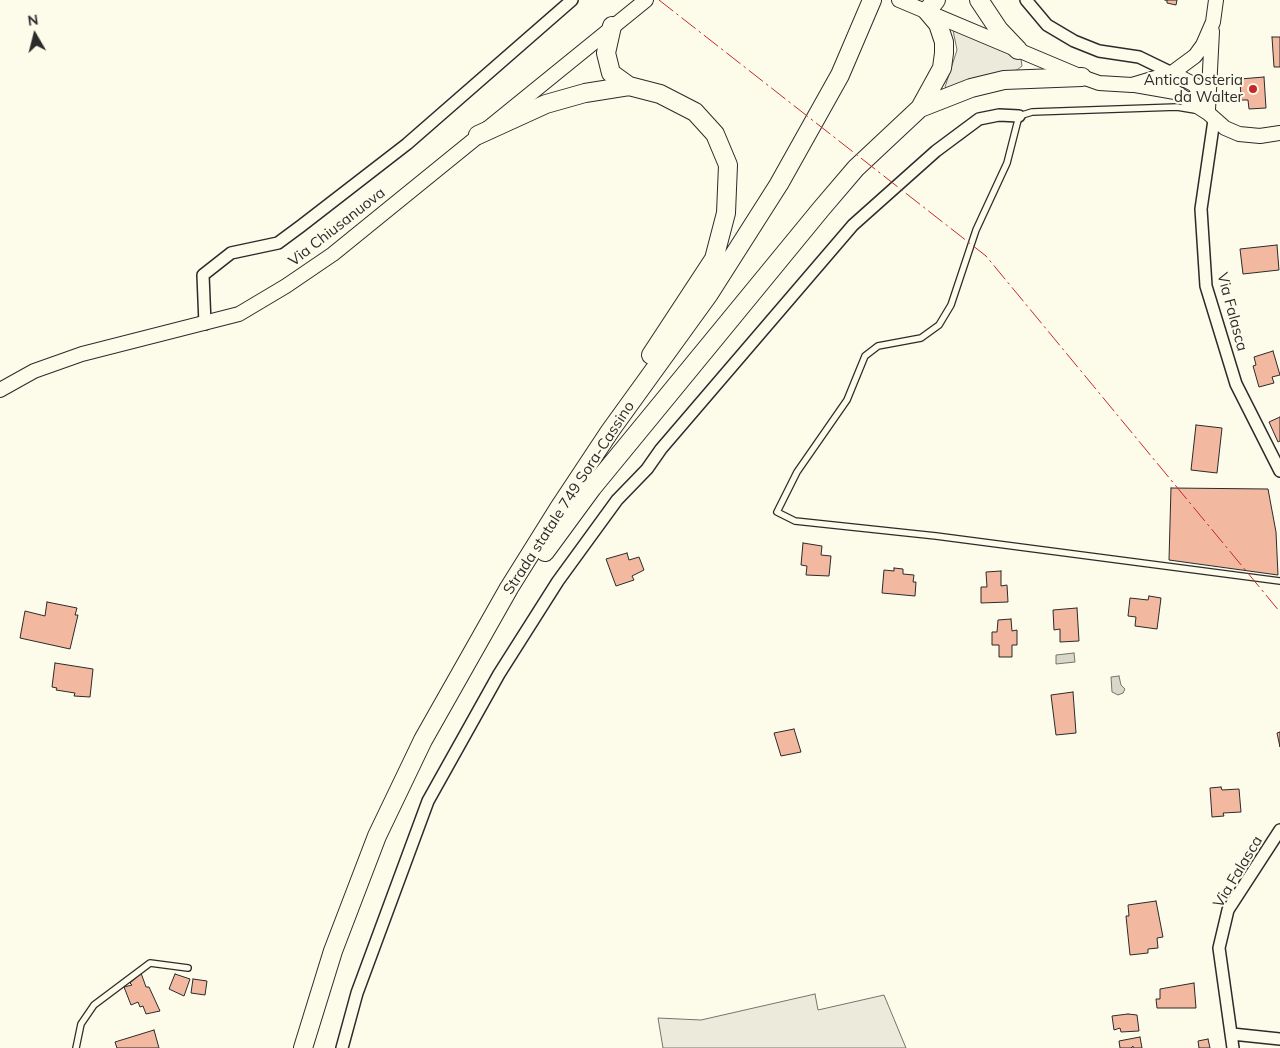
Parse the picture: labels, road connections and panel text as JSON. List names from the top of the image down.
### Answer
{
  "streets": {
    "highway": ["Strada statale 749 Sora-Cassino"],
    "street": ["Via Chiusanuova", "Via Falasca"]
  },
  "places": ["Antica Osteria da Walter"],
  "north": "top"
}
